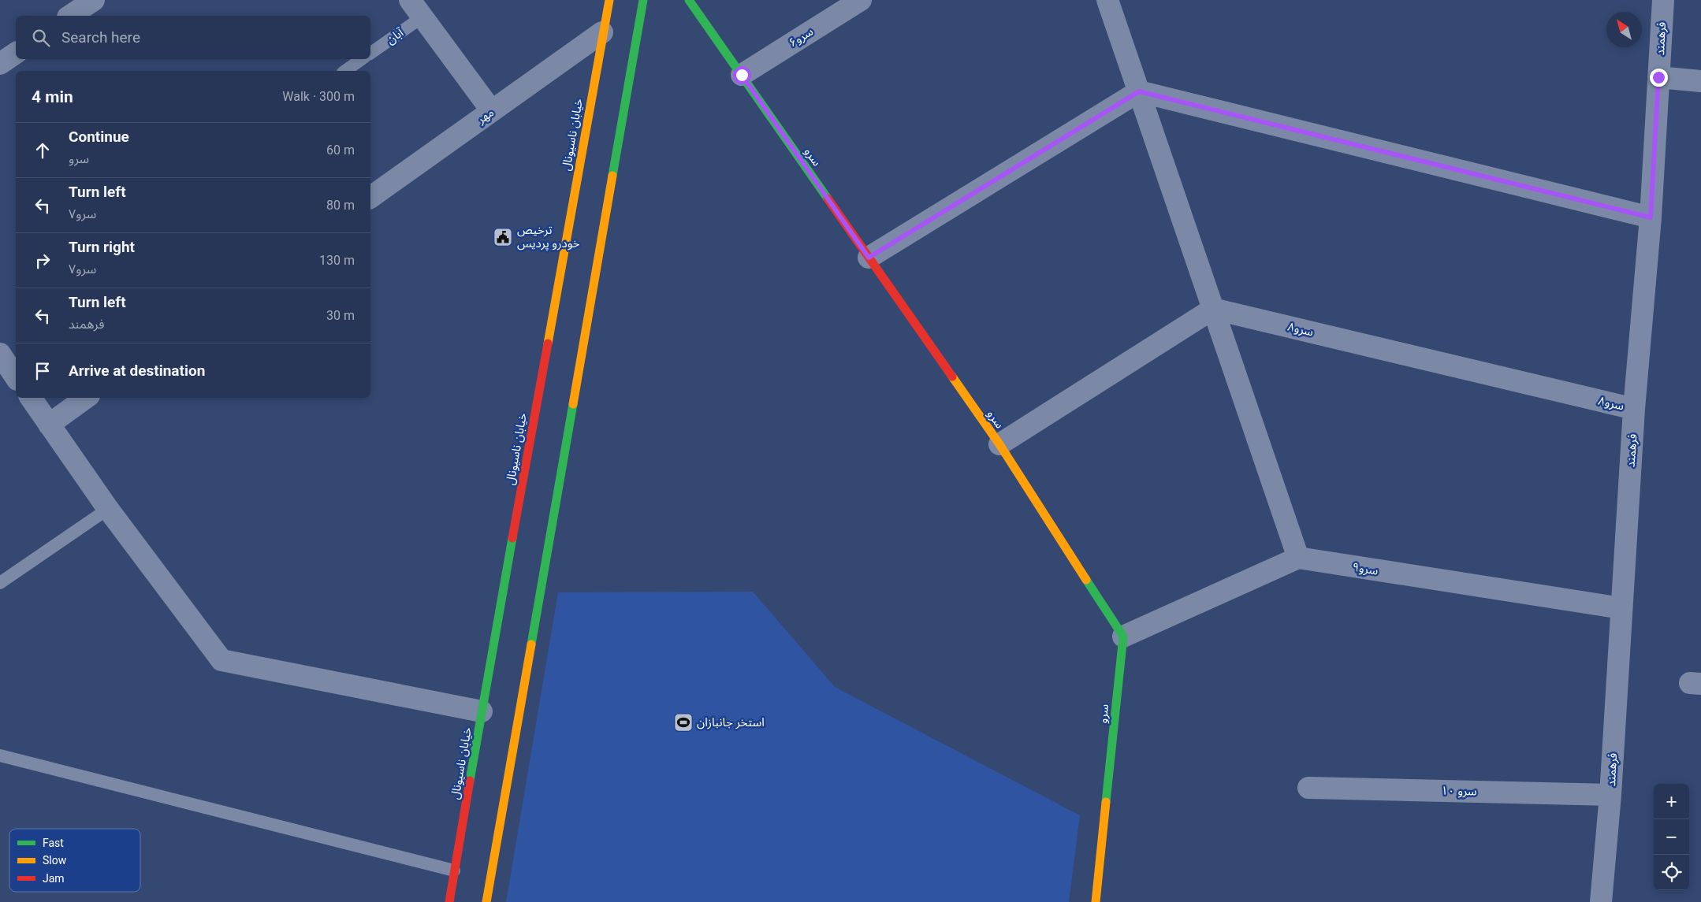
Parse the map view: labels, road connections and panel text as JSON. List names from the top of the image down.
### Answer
{
  "streets": {
    "street": [
      "سرو۶",
      "فرهمند",
      "مهر",
      "خیابان ناسیونال",
      "سرو",
      "سرو۸",
      "سرو۹",
      "سرو ۱۰"
    ],
    "lane": ["آبان"]
  },
  "crossings": [
    ["سرو۶", "سرو"],
    ["فرهمند", "سرو۸"],
    ["فرهمند", "سرو۹"],
    ["فرهمند", "سرو ۱۰"],
    ["مهر", "خیابان ناسیونال"]
  ],
  "places": {
    "public building": ["ترخیص خودرو پردیس"],
    "sports": ["استخر جانبازان"]
  },
  "legend": ["Fast", "Slow", "Jam"],
  "north": "top left",
  "page": {
    "search": "Search here",
    "heading": ["4 min", "Walk · 300 m"],
    "list": [
      ["Continue", "سرو", "60 m"],
      ["Turn left", "سرو۷", "80 m"],
      ["Turn right", "سرو۷", "130 m"],
      ["Turn left", "فرهمند", "30 m"],
      "Arrive at destination"
    ],
    "map_buttons": ["+", "−"]
  }
}
